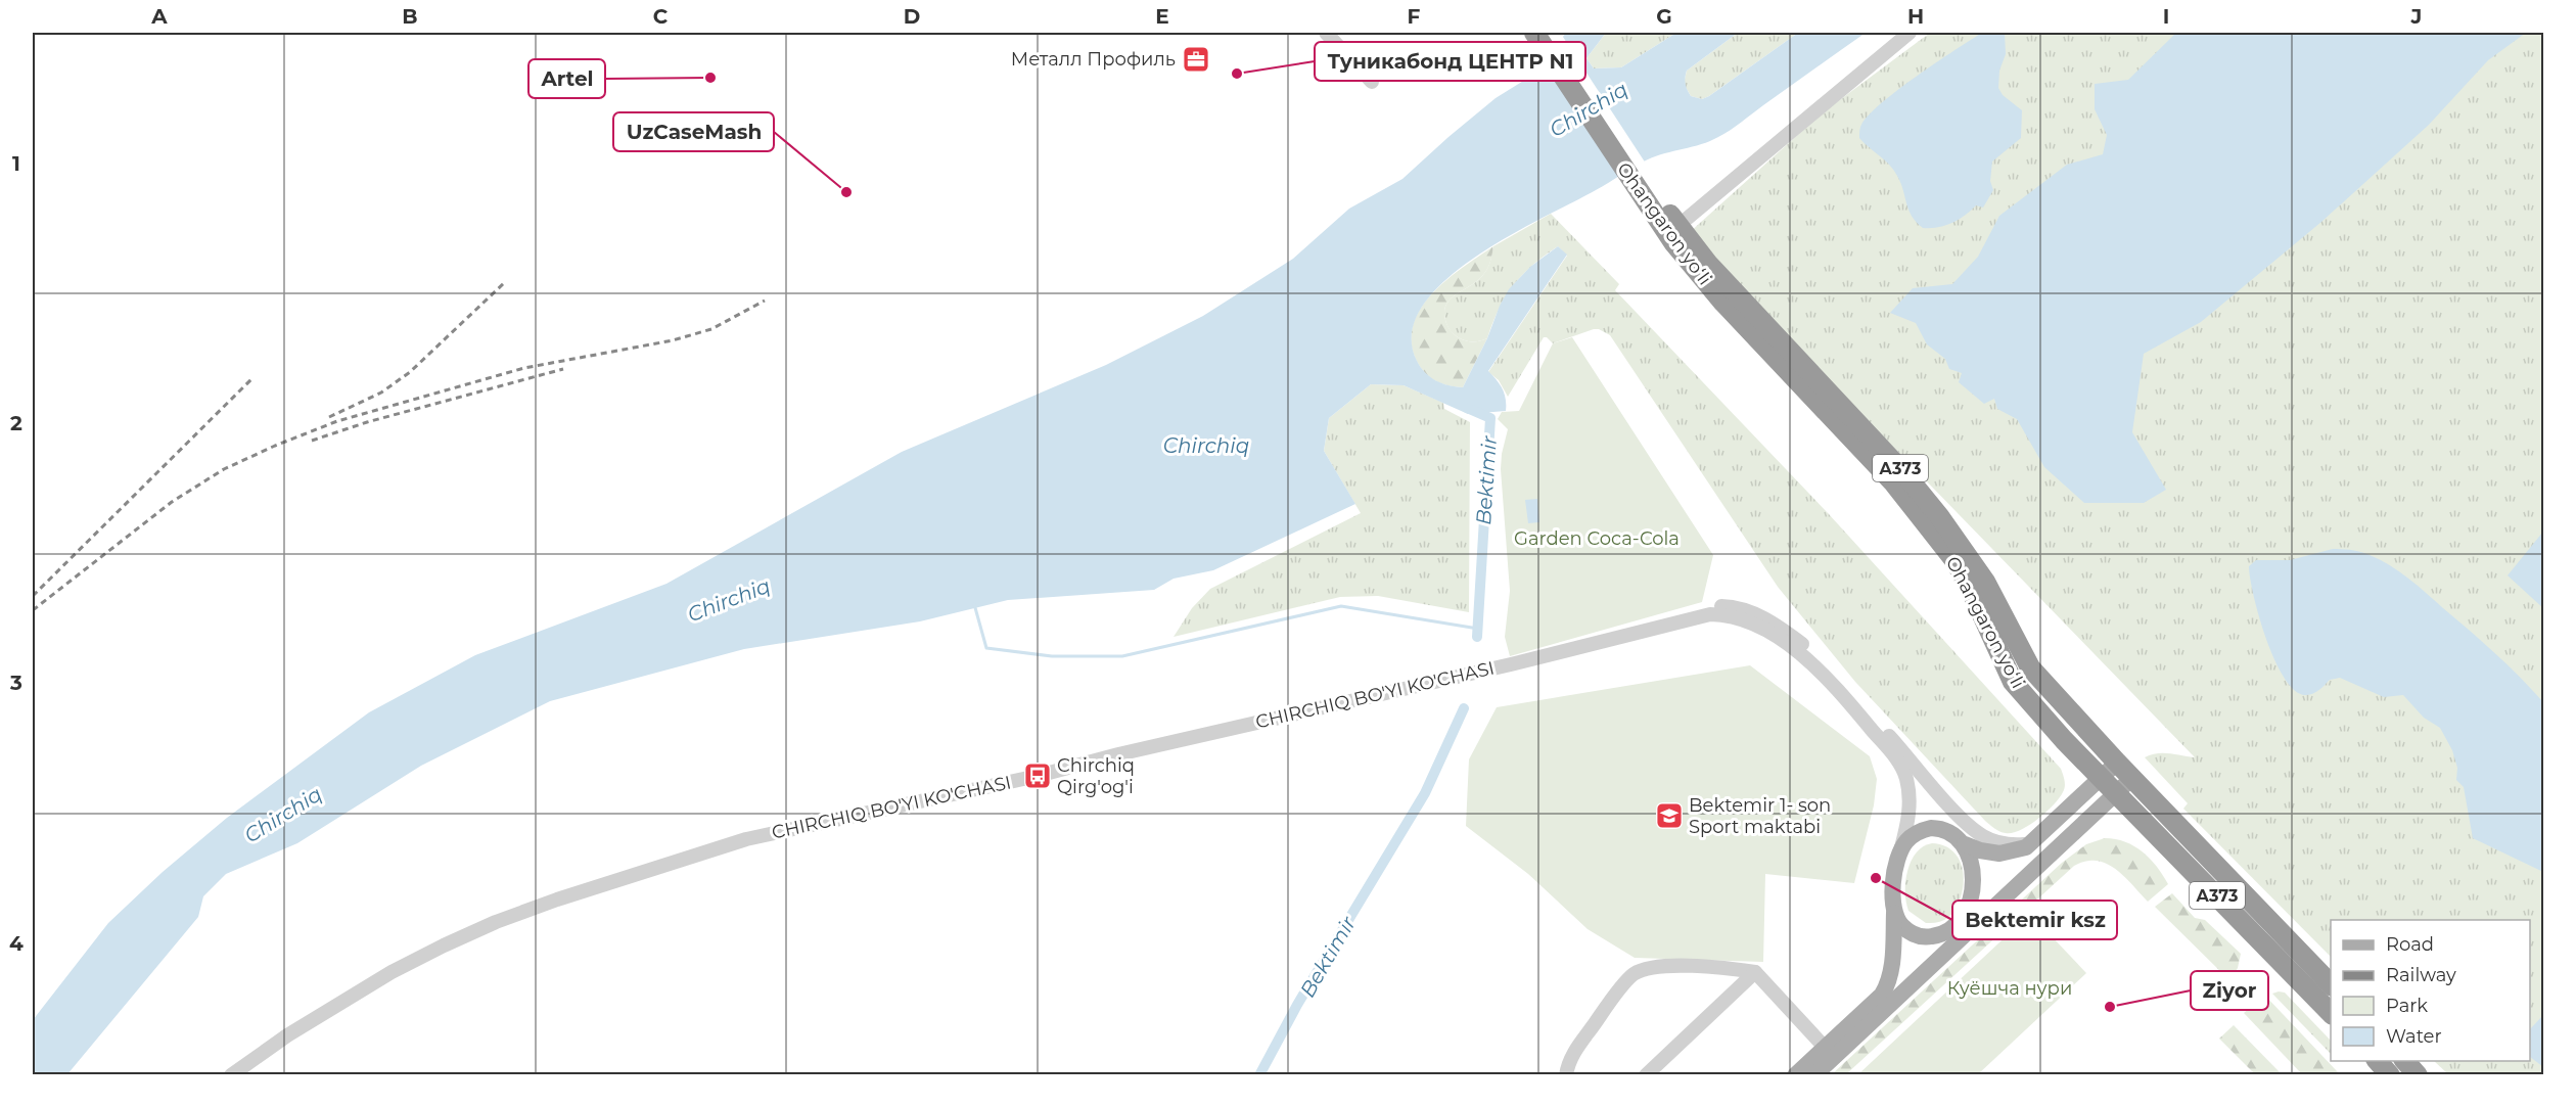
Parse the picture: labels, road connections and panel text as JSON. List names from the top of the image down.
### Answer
{
  "streets": {
    "highway": ["Ohangaron yoʻli", "A373"],
    "street": ["CHIRCHIQ BO'YI KO'CHASI"]
  },
  "water": ["Chirchiq", "Bektimir"],
  "parks": ["Garden Coca-Cola", "Куёшча нури"],
  "places": {
    "office": ["Металл Профиль"],
    "other": [
      "Туникабонд ЦЕНТР N1",
      "Artel",
      "UzCaseMash",
      "Bektemir ksz",
      "Ziyor"
    ],
    "bus stop": ["Chirchiq Qirg'og'i"],
    "school or university": ["Bektemir 1- son Sport maktabi"]
  },
  "legend": [
    "Road",
    "Railway",
    "Park",
    "Water"
  ],
  "grid": {
    "columns": [
      "A",
      "B",
      "C",
      "D",
      "E",
      "F",
      "G",
      "H",
      "I",
      "J"
    ],
    "rows": [
      "1",
      "2",
      "3",
      "4"
    ]
  }
}
